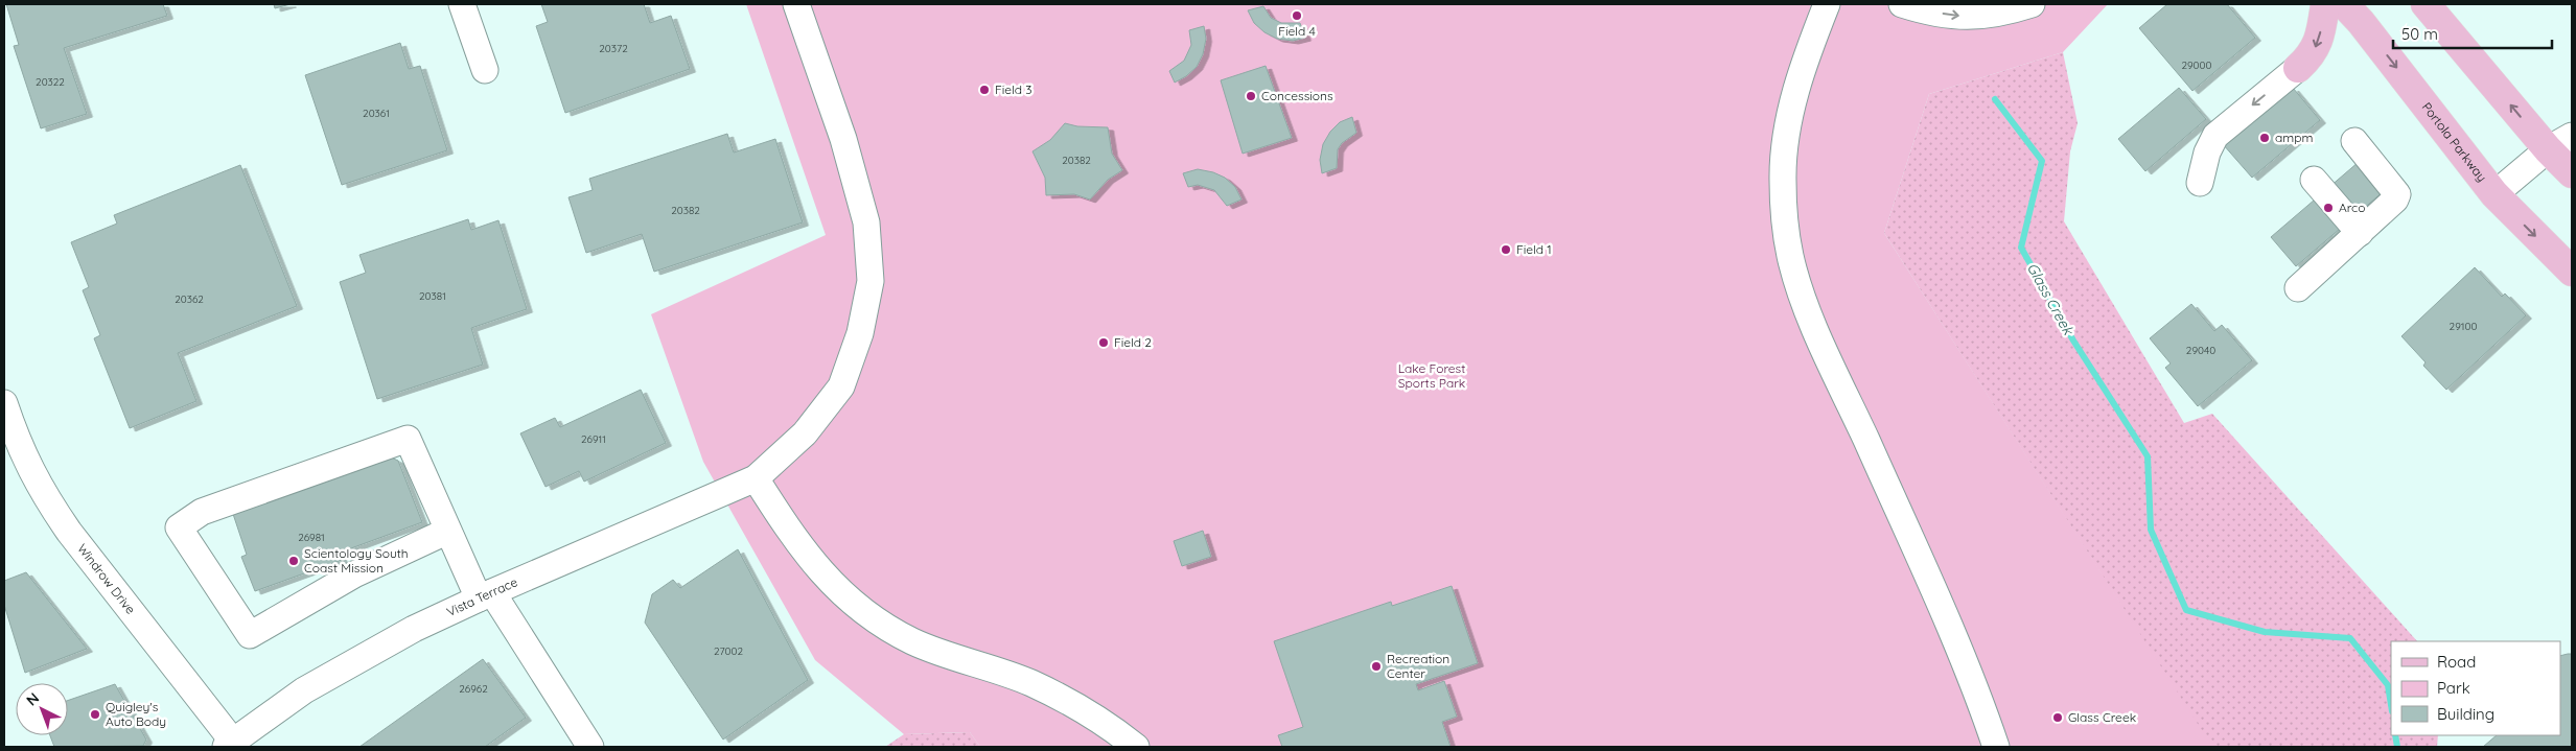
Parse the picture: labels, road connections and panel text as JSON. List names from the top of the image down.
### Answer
{
  "streets": {
    "main road": ["Portola Parkway"],
    "street": ["Windrow Drive", "Vista Terrace"]
  },
  "crossings": [
    ["Windrow Drive", "Vista Terrace"]
  ],
  "water": ["Glass Creek"],
  "parks": ["Lake Forest Sports Park"],
  "places": [
    "Field 4",
    "Field 3",
    "Concessions",
    "ampm",
    "Arco",
    "Field 1",
    "Field 2",
    "Scientology South Coast Mission",
    "Recreation Center",
    "Quigley's Auto Body",
    "Glass Creek"
  ],
  "house_numbers": [
    "20372",
    "29000",
    "20322",
    "20361",
    "20382",
    "20382",
    "20381",
    "20362",
    "29100",
    "29040",
    "26911",
    "26981",
    "27002",
    "26962"
  ],
  "legend": ["Road", "Park", "Building"],
  "scale_bar": "50 m",
  "north": "top left"
}
